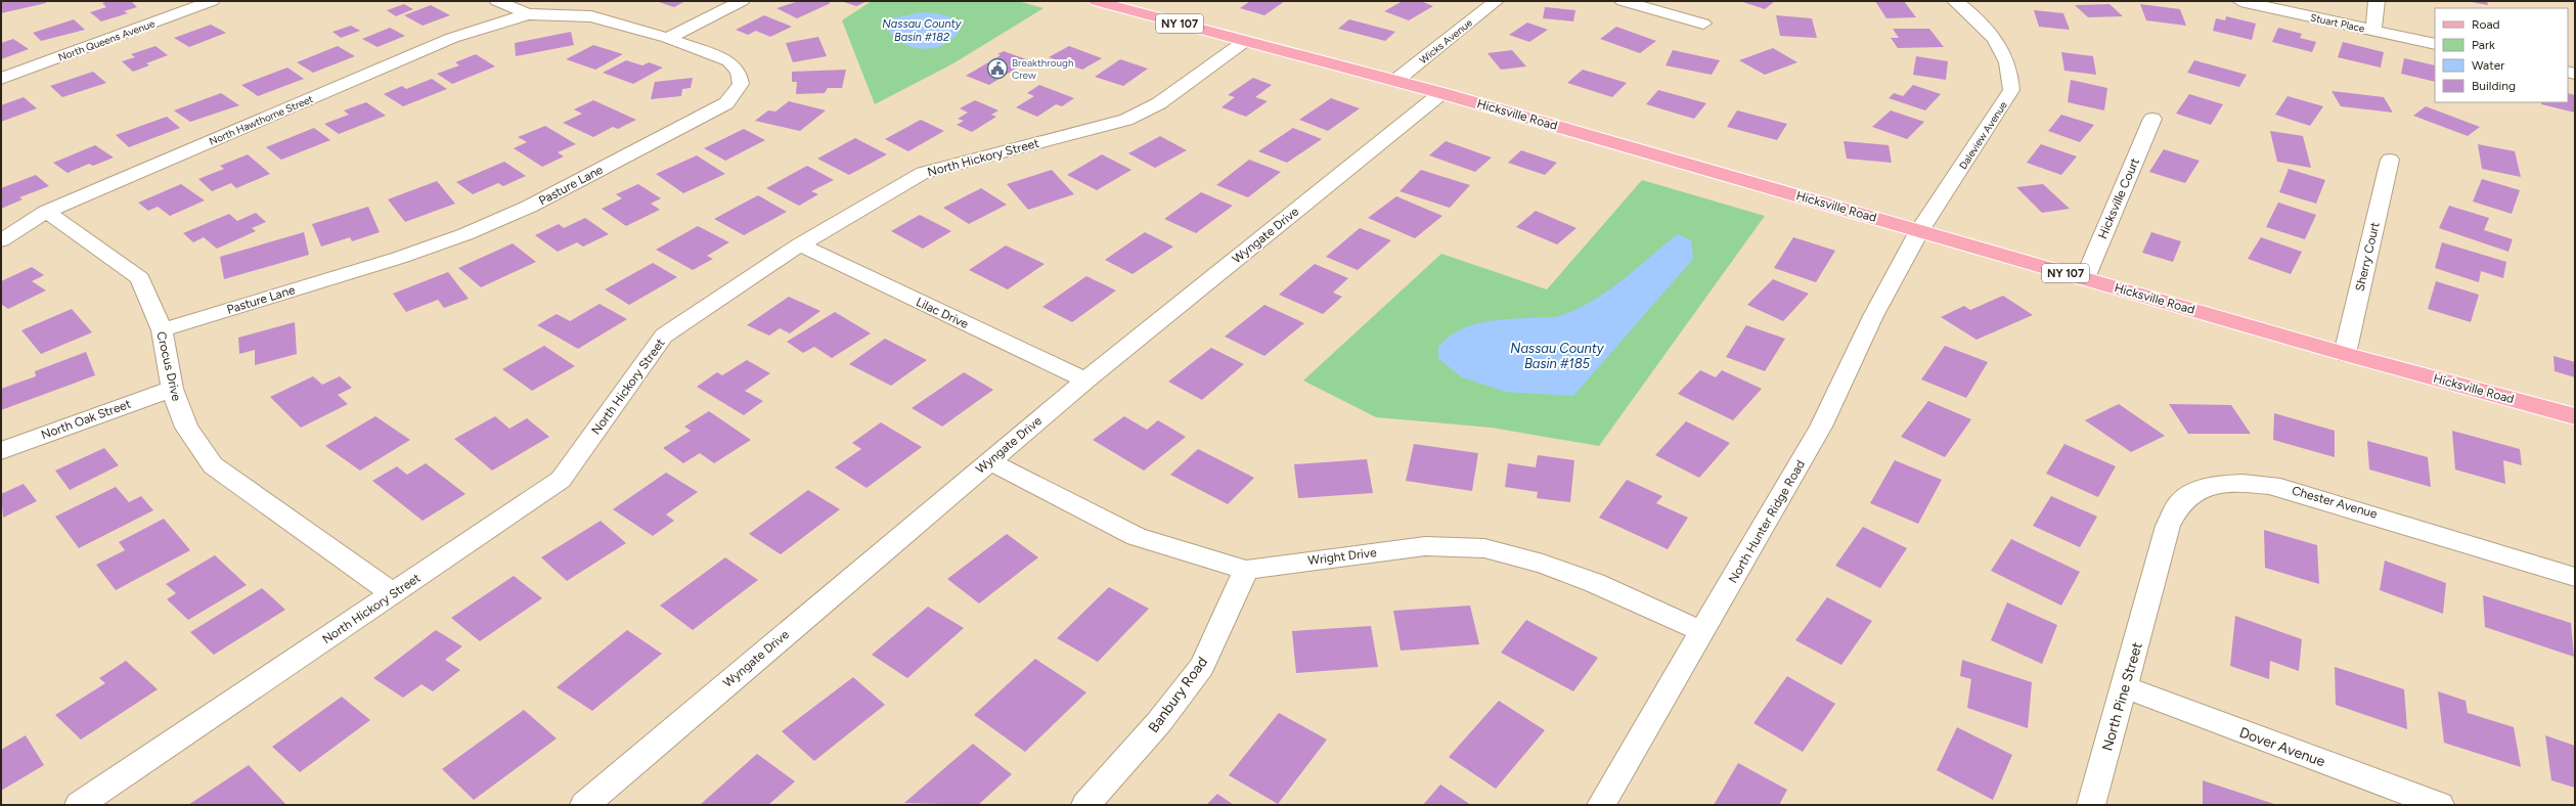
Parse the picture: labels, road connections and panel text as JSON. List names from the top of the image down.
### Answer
{
  "streets": {
    "main road": ["NY 107", "Hicksville Road"],
    "street": [
      "Stuart Place",
      "North Queens Avenue",
      "Wicks Avenue",
      "North Hawthorne Street",
      "Daleview Avenue",
      "North Hickory Street",
      "Pasture Lane",
      "Hicksville Court",
      "Wyngate Drive",
      "Sherry Court",
      "Lilac Drive",
      "Crocus Drive",
      "North Oak Street",
      "Chester Avenue",
      "North Hunter Ridge Road",
      "Wright Drive",
      "Banbury Road",
      "North Pine Street",
      "Dover Avenue"
    ]
  },
  "crossings": [
    ["Wicks Avenue", "Hicksville Road"],
    ["Hicksville Road", "Daleview Avenue"],
    ["Hicksville Road", "North Hickory Street"],
    ["Hicksville Road", "Hicksville Court"],
    ["Hicksville Road", "Wyngate Drive"],
    ["Hicksville Road", "Sherry Court"],
    ["Hicksville Road", "North Hunter Ridge Road"],
    ["North Hawthorne Street", "Pasture Lane"],
    ["North Hawthorne Street", "Crocus Drive"],
    ["Daleview Avenue", "North Hunter Ridge Road"],
    ["North Hickory Street", "Lilac Drive"],
    ["North Hickory Street", "Crocus Drive"],
    ["Pasture Lane", "Crocus Drive"],
    ["Wyngate Drive", "Lilac Drive"],
    ["Wyngate Drive", "Wright Drive"],
    ["Crocus Drive", "North Oak Street"],
    ["Chester Avenue", "North Pine Street"],
    ["North Hunter Ridge Road", "Wright Drive"],
    ["Wright Drive", "Banbury Road"],
    ["North Pine Street", "Dover Avenue"]
  ],
  "water": ["Nassau County Basin #182", "Nassau County Basin #185"],
  "places": {
    "public building": ["Breakthrough Crew"]
  },
  "legend": [
    "Road",
    "Park",
    "Water",
    "Building"
  ]
}
